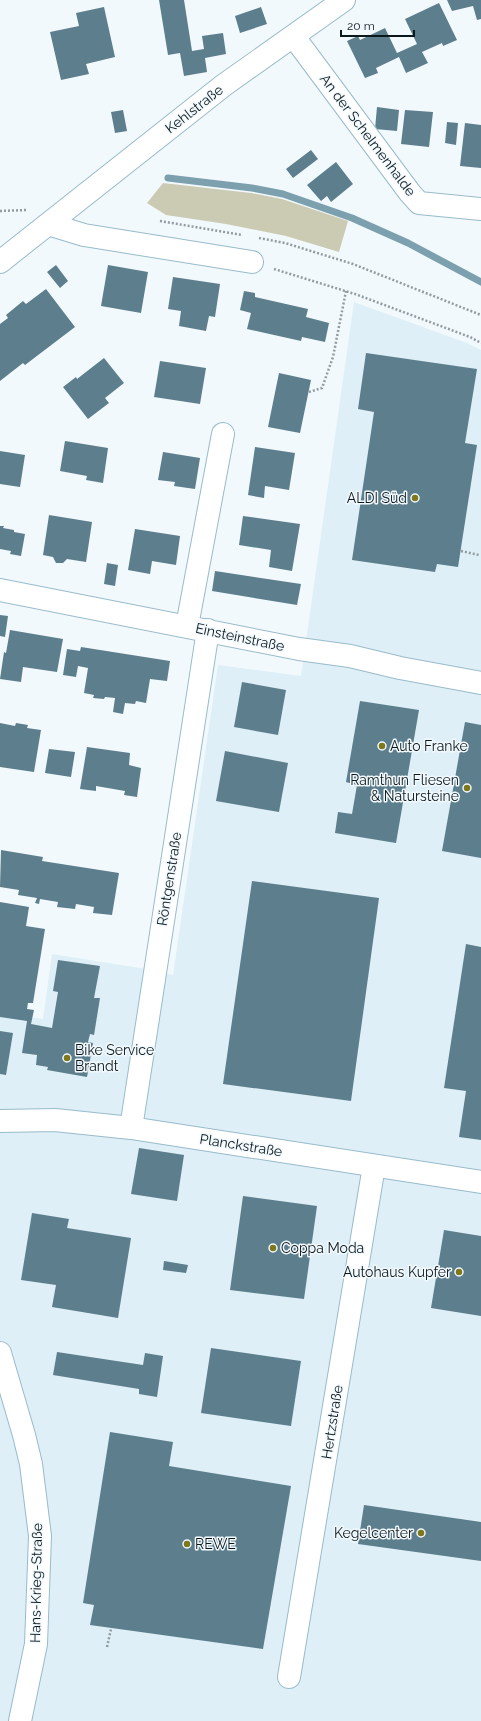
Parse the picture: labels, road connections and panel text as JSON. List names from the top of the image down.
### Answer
{
  "streets": {
    "street": [
      "Kehlstraße",
      "An der Schelmenhalde",
      "Einsteinstraße",
      "Röntgenstraße",
      "Planckstraße",
      "Hertzstraße",
      "Hans-Krieg-Straße"
    ]
  },
  "crossings": [
    ["Kehlstraße", "An der Schelmenhalde"],
    ["Einsteinstraße", "Röntgenstraße"],
    ["Röntgenstraße", "Planckstraße"],
    ["Planckstraße", "Hertzstraße"]
  ],
  "places": [
    "ALDI Süd",
    "Auto Franke",
    "Ramthun Fliesen & Natursteine",
    "Bike Service Brandt",
    "Coppa Moda",
    "Autohaus Kupfer",
    "Kegelcenter",
    "REWE"
  ],
  "scale_bar": "20 m"
}
